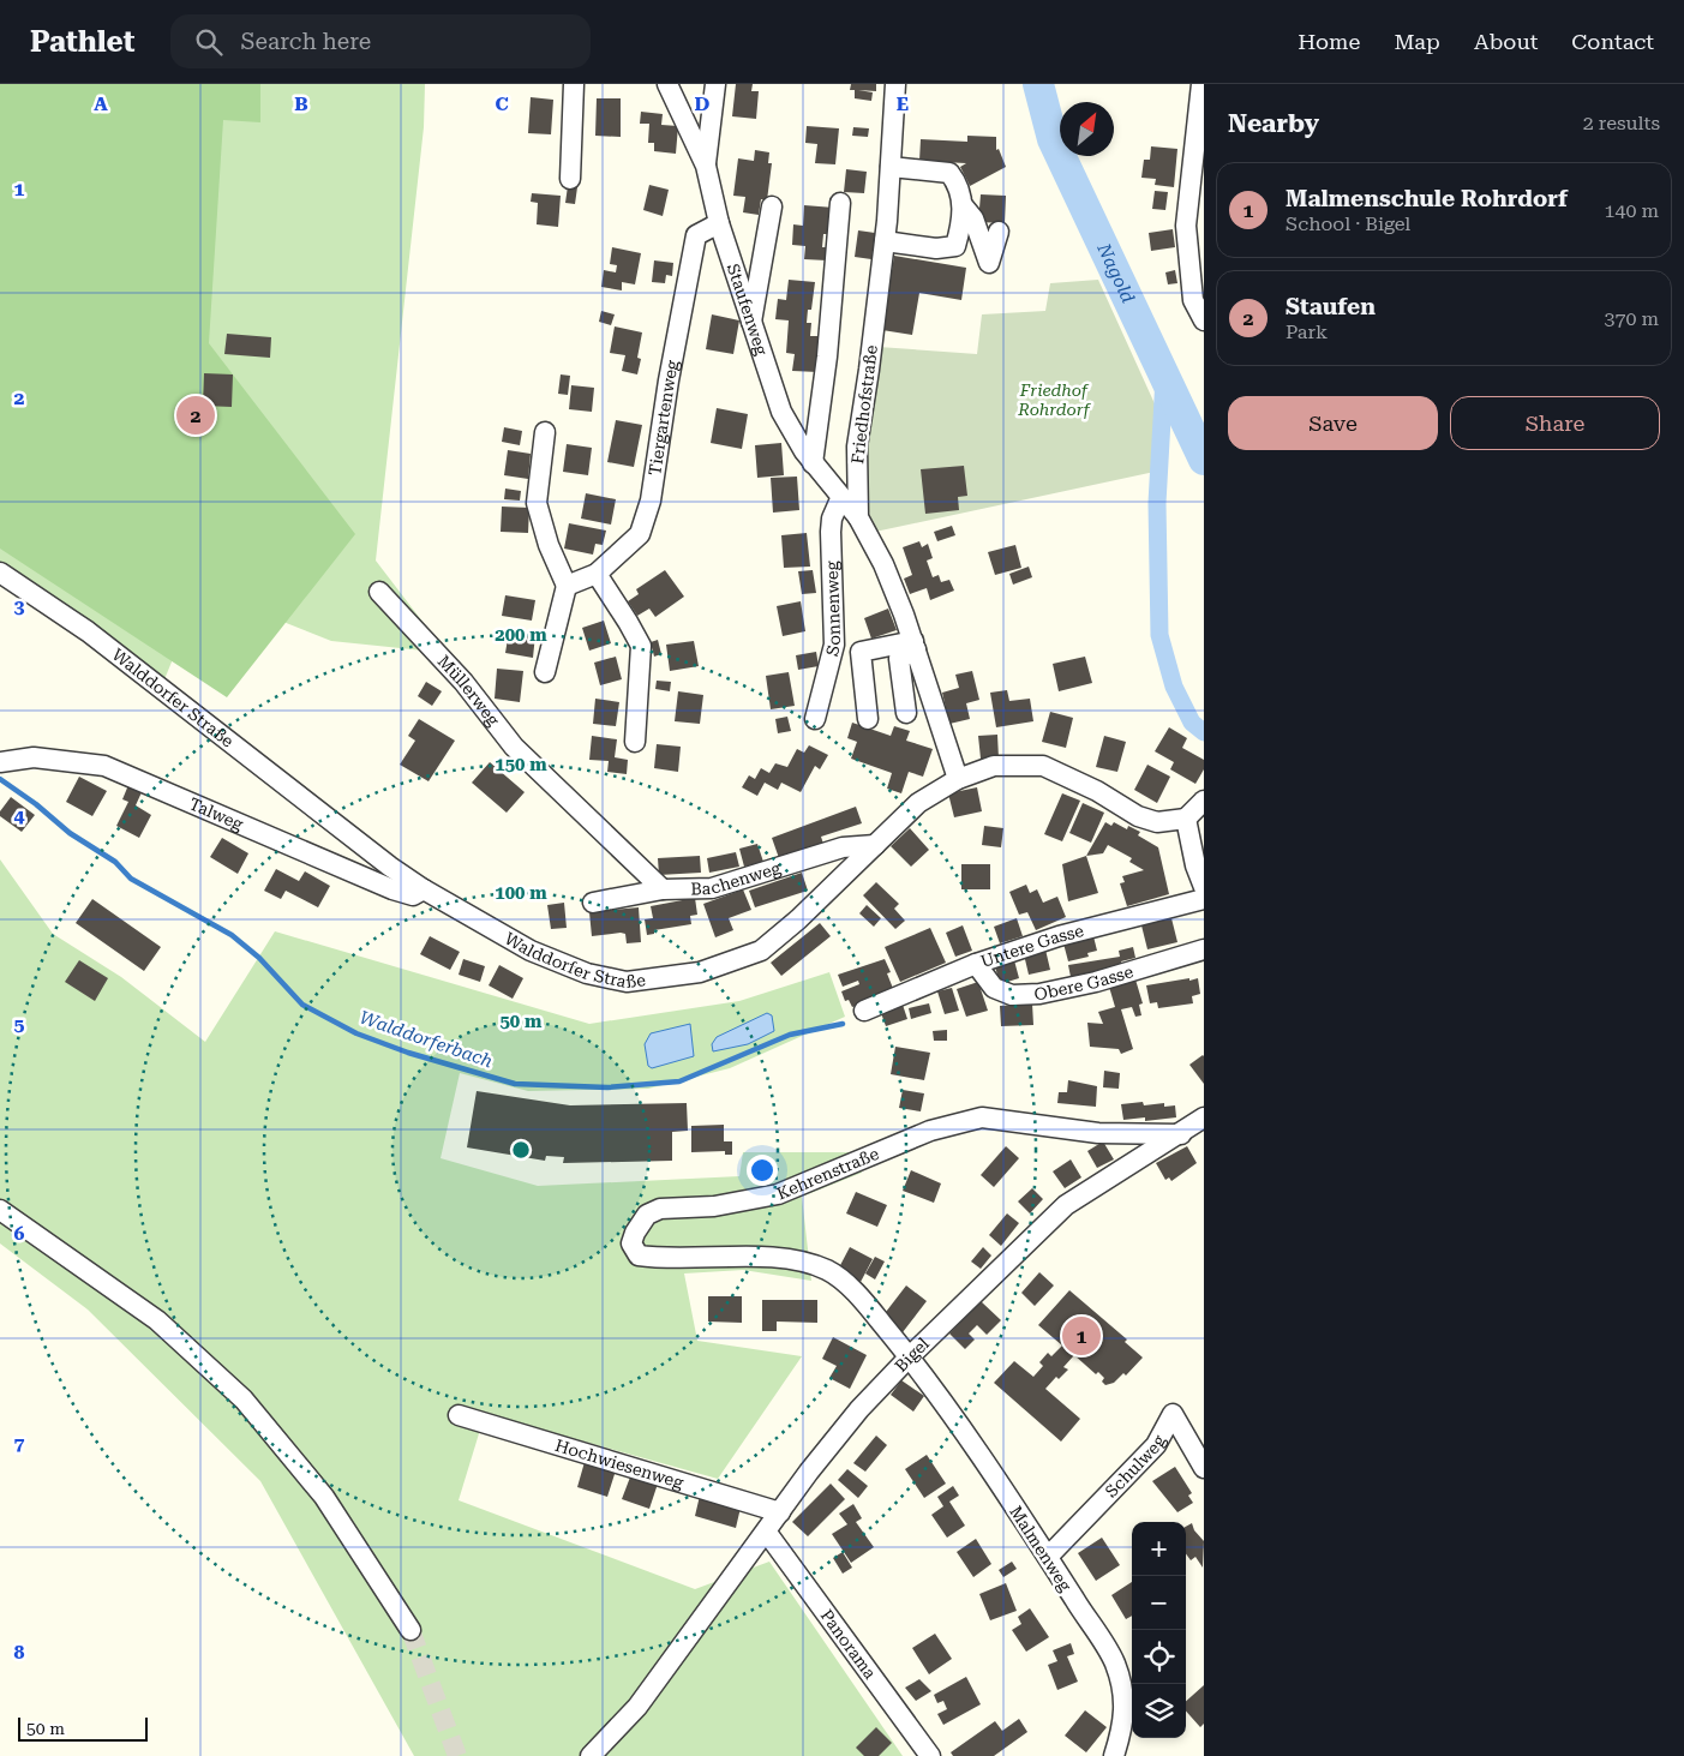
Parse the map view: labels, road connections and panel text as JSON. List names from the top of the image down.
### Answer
{
  "streets": {
    "street": [
      "Staufenweg",
      "Friedhofstraße",
      "Tiergartenweg",
      "Sonnenweg",
      "Müllerweg",
      "Walddorfer Straße",
      "Talweg",
      "Bachenweg",
      "Untere Gasse",
      "Obere Gasse",
      "Kehrenstraße",
      "Bigel",
      "Hochwiesenweg",
      "Schulweg",
      "Malmenweg",
      "Panorama"
    ]
  },
  "crossings": [
    ["Staufenweg", "Friedhofstraße"],
    ["Staufenweg", "Tiergartenweg"],
    ["Staufenweg", "Sonnenweg"],
    ["Friedhofstraße", "Walddorfer Straße"],
    ["Müllerweg", "Bachenweg"],
    ["Walddorfer Straße", "Talweg"],
    ["Walddorfer Straße", "Bachenweg"],
    ["Untere Gasse", "Obere Gasse"],
    ["Kehrenstraße", "Bigel"],
    ["Kehrenstraße", "Malmenweg"],
    ["Bigel", "Hochwiesenweg"],
    ["Bigel", "Malmenweg"],
    ["Bigel", "Panorama"],
    ["Schulweg", "Malmenweg"]
  ],
  "water": ["Nagold", "Walddorferbach"],
  "parks": ["Friedhof Rohrdorf"],
  "scale_bar": "50 m",
  "north": "top right",
  "page": {
    "header": "Pathlet",
    "search": "Search here",
    "nav": [
      "Home",
      "Map",
      "About",
      "Contact"
    ],
    "heading": ["Nearby", "2 results"],
    "list": [
      {
        "mark": "1",
        "name": "Malmenschule Rohrdorf",
        "note": "School · Bigel",
        "value": "140 m"
      },
      {
        "mark": "2",
        "name": "Staufen",
        "note": "Park",
        "value": "370 m"
      }
    ],
    "buttons": ["Save", "Share"],
    "pins": ["2", "1"],
    "map_buttons": ["+", "−"],
    "scale": "50 m"
  },
  "grid": {
    "columns": [
      "A",
      "B",
      "C",
      "D",
      "E"
    ],
    "rows": [
      "1",
      "2",
      "3",
      "4",
      "5",
      "6",
      "7",
      "8"
    ]
  },
  "rings": [
    "200 m",
    "150 m",
    "100 m",
    "50 m"
  ]
}
